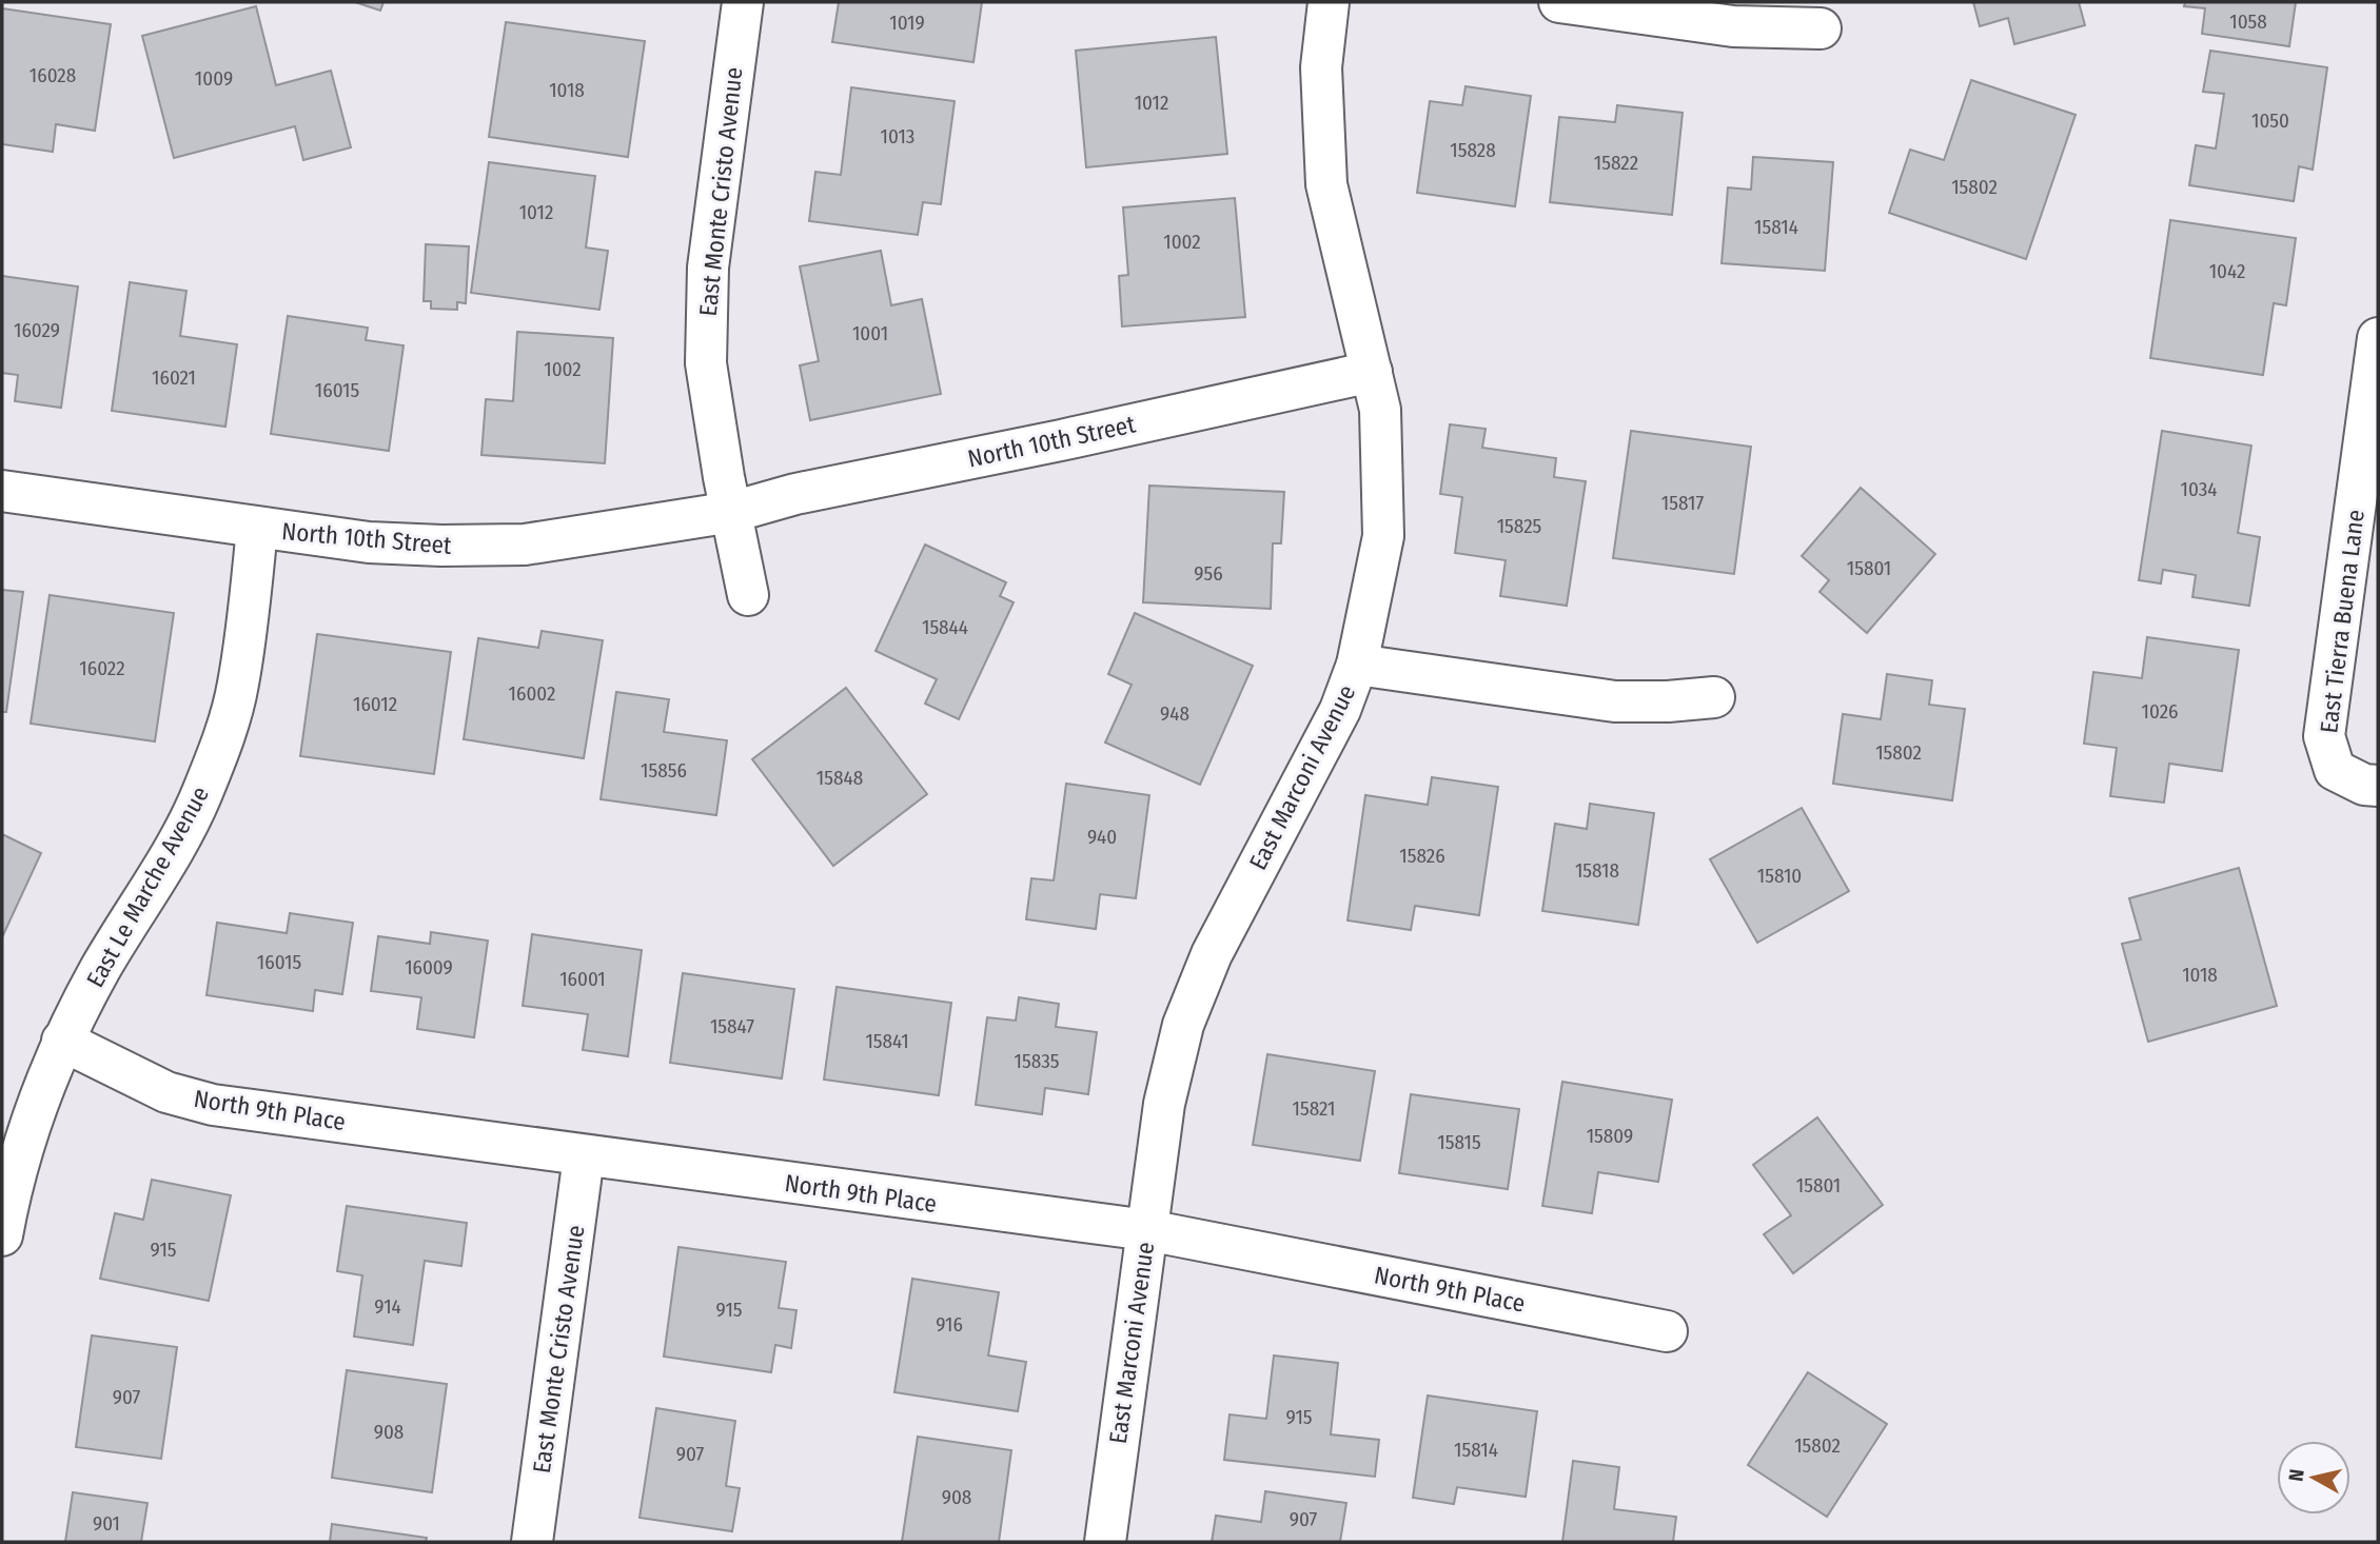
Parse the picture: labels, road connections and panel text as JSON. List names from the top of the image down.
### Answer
{
  "streets": {
    "street": [
      "East Monte Cristo Avenue",
      "North 10th Street",
      "East Tierra Buena Lane",
      "East Marconi Avenue",
      "East Le Marche Avenue",
      "North 9th Place"
    ]
  },
  "crossings": [
    ["East Monte Cristo Avenue", "North 10th Street"],
    ["East Monte Cristo Avenue", "North 9th Place"],
    ["North 10th Street", "East Marconi Avenue"],
    ["North 10th Street", "East Le Marche Avenue"],
    ["East Marconi Avenue", "North 9th Place"],
    ["East Le Marche Avenue", "North 9th Place"]
  ],
  "house_numbers": [
    "1058",
    "1019",
    "16028",
    "1009",
    "1018",
    "1012",
    "1050",
    "1013",
    "15828",
    "15822",
    "15802",
    "1012",
    "15814",
    "1002",
    "1042",
    "16029",
    "1001",
    "1002",
    "16021",
    "16015",
    "1034",
    "15817",
    "15825",
    "15801",
    "956",
    "15844",
    "16022",
    "16002",
    "16012",
    "1026",
    "948",
    "15802",
    "15856",
    "15848",
    "940",
    "15826",
    "15818",
    "15810",
    "16015",
    "16009",
    "1018",
    "16001",
    "15847",
    "15841",
    "15835",
    "15821",
    "15809",
    "15815",
    "15801",
    "915",
    "914",
    "915",
    "916",
    "907",
    "915",
    "908",
    "15802",
    "15814",
    "907",
    "908",
    "907",
    "901"
  ],
  "north": "left"
}
